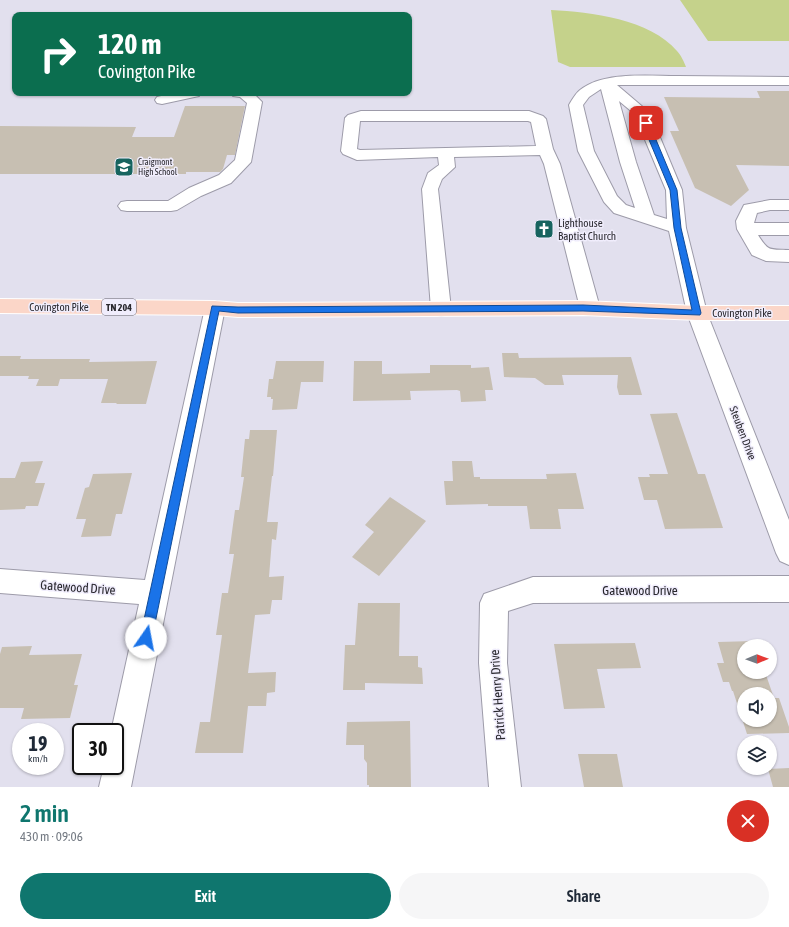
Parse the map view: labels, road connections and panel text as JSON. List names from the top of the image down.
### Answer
{
  "streets": {
    "main road": ["Covington Pike", "TN 204"],
    "street": ["Steuben Drive", "Gatewood Drive", "Patrick Henry Drive"]
  },
  "crossings": [
    ["Covington Pike", "Steuben Drive"],
    ["Gatewood Drive", "Patrick Henry Drive"]
  ],
  "places": {
    "school or university": ["Craigmont High School"],
    "church": ["Lighthouse Baptist Church"]
  },
  "north": "right",
  "page": {
    "turn": ["120 m", "Covington Pike"],
    "speed": "19 km/h",
    "limit": "30",
    "heading": ["2 min", "430 m · 09:06"],
    "buttons": ["Exit", "Share"]
  }
}
